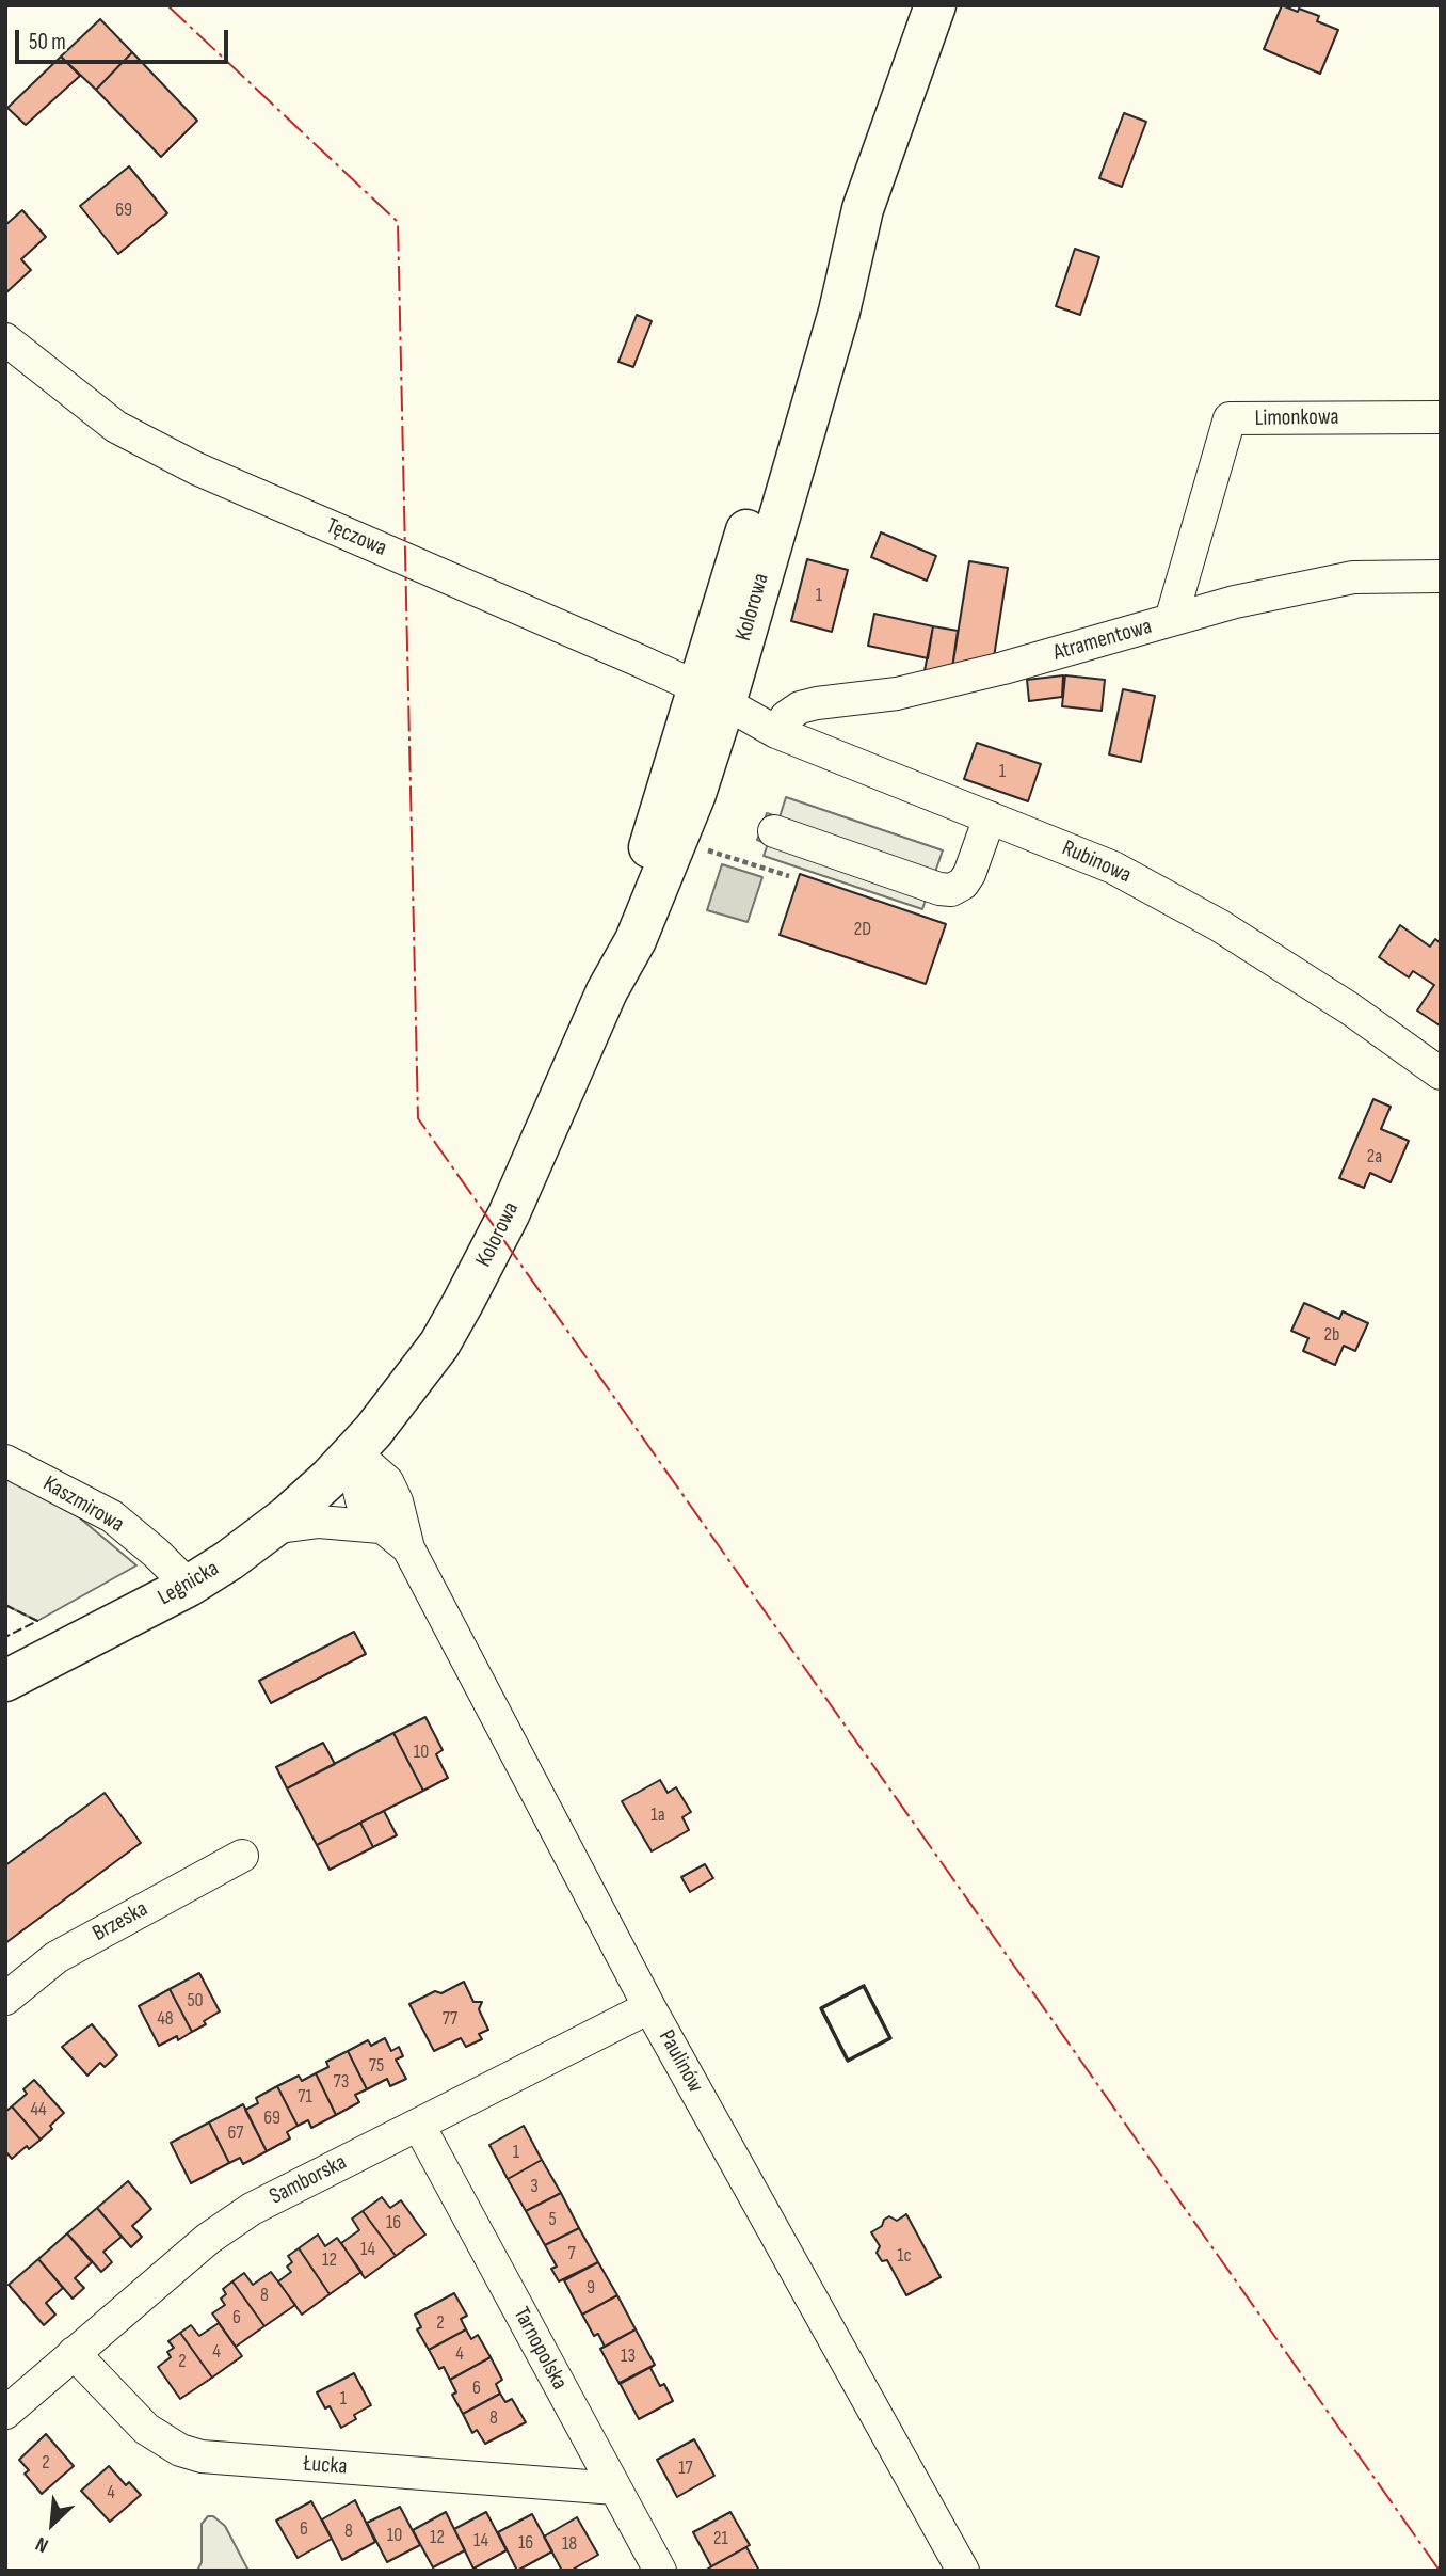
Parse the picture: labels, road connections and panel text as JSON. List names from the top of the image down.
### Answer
{
  "streets": {
    "main road": ["Kolorowa", "Legnicka"],
    "street": [
      "Limonkowa",
      "Tęczowa",
      "Atramentowa",
      "Rubinowa",
      "Kaszmirowa",
      "Brzeska",
      "Paulinów",
      "Samborska",
      "Tarnopolska",
      "Łucka"
    ]
  },
  "crossings": [
    ["Limonkowa", "Atramentowa"],
    ["Tęczowa", "Kolorowa"],
    ["Tęczowa", "Rubinowa"],
    ["Kolorowa", "Rubinowa"],
    ["Kolorowa", "Legnicka"],
    ["Kolorowa", "Paulinów"],
    ["Atramentowa", "Rubinowa"],
    ["Kaszmirowa", "Legnicka"],
    ["Legnicka", "Paulinów"],
    ["Paulinów", "Samborska"],
    ["Samborska", "Tarnopolska"],
    ["Samborska", "Łucka"],
    ["Tarnopolska", "Łucka"]
  ],
  "house_numbers": [
    "69",
    "1",
    "1",
    "2D",
    "2a",
    "2b",
    "10",
    "1a",
    "50",
    "48",
    "77",
    "75",
    "73",
    "71",
    "44",
    "69",
    "67",
    "1",
    "3",
    "5",
    "16",
    "14",
    "7",
    "1c",
    "12",
    "9",
    "8",
    "6",
    "2",
    "4",
    "4",
    "13",
    "2",
    "6",
    "1",
    "8",
    "2",
    "17",
    "4",
    "6",
    "8",
    "10",
    "12",
    "21",
    "14",
    "16",
    "18"
  ],
  "scale_bar": "50 m",
  "north": "bottom left"
}
